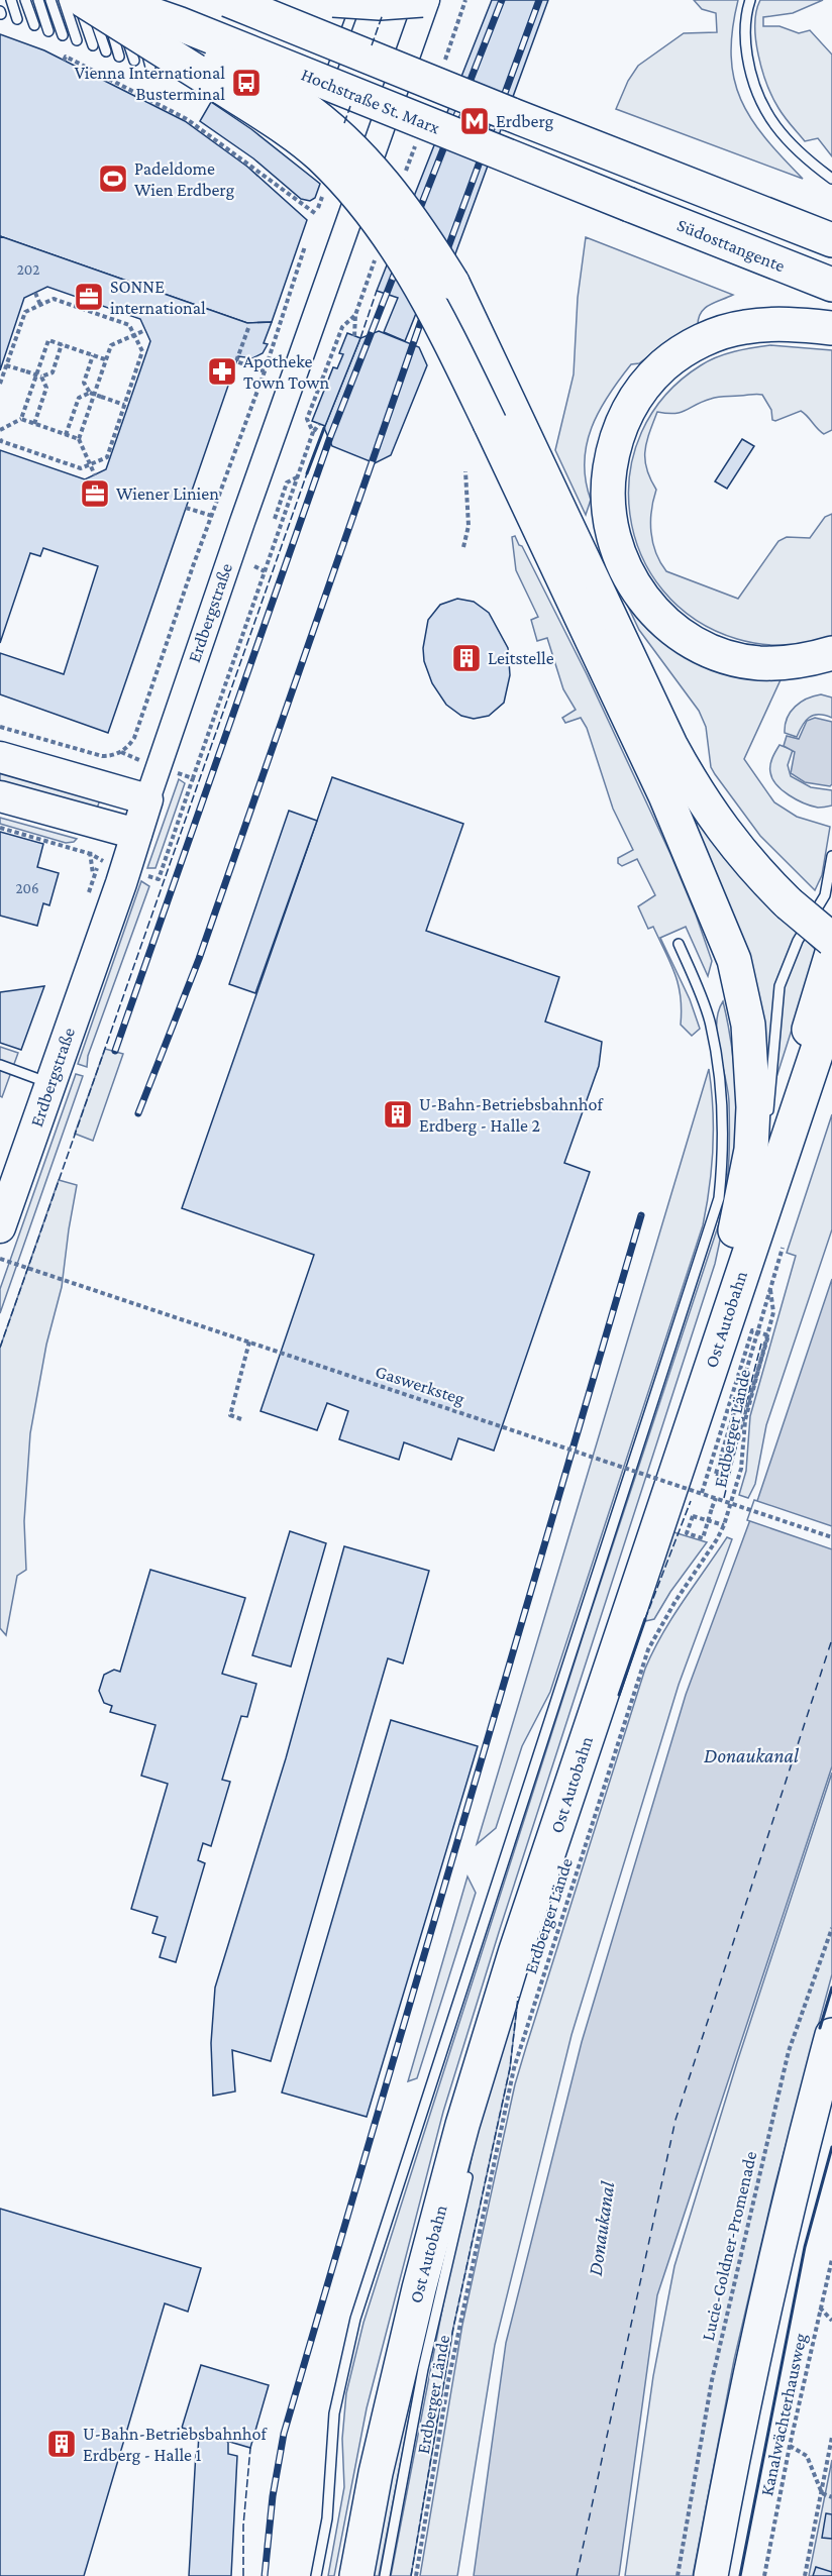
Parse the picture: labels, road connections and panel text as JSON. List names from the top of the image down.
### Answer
{
  "streets": {
    "highway": ["Hochstraße St. Marx", "Südosttangente", "Ost Autobahn"],
    "main road": ["Erdbergstraße"],
    "path": [
      "Gaswerksteg",
      "Erdberger Lände",
      "Lucie-Goldner-Promenade",
      "Kanalwächterhausweg"
    ]
  },
  "crossings": [
    ["Hochstraße St. Marx", "Südosttangente"],
    ["Gaswerksteg", "Erdberger Lände"]
  ],
  "water": ["Donaukanal"],
  "places": {
    "bus stop": ["Vienna International Busterminal"],
    "metro station": ["Erdberg"],
    "sports": ["Padeldome Wien Erdberg"],
    "office": ["SONNE international", "Wiener Linien"],
    "pharmacy": ["Apotheke Town Town"],
    "building": ["Leitstelle", "U-Bahn-Betriebsbahnhof Erdberg - Halle 2", "U-Bahn-Betriebsbahnhof Erdberg - Halle 1"]
  },
  "house_numbers": ["202", "206"]
}
